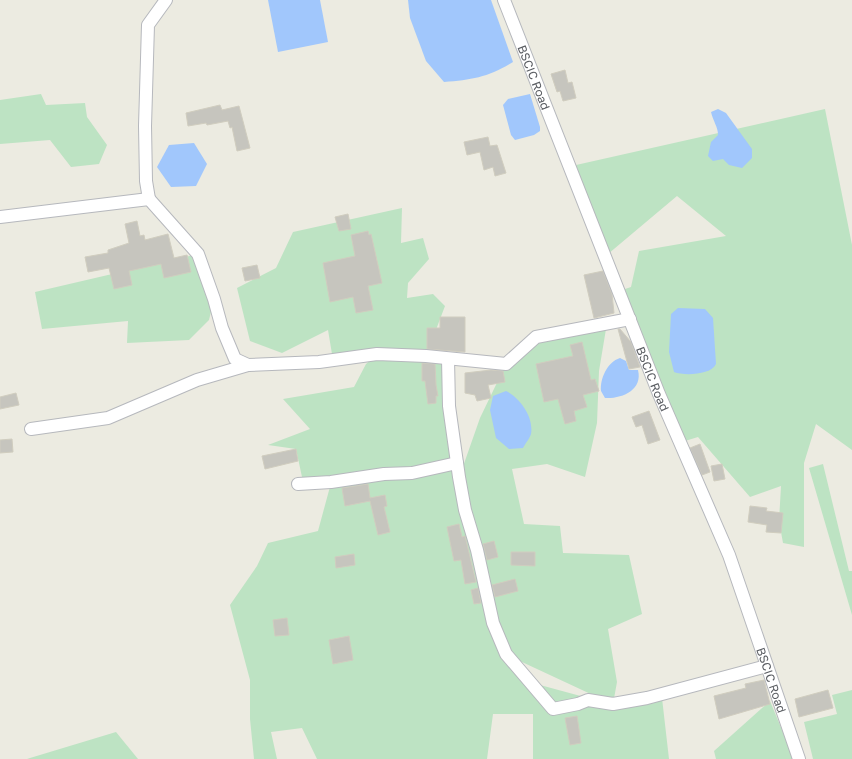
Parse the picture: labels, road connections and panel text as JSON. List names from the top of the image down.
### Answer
{
  "streets": {
    "street": ["BSCIC Road"]
  }
}
